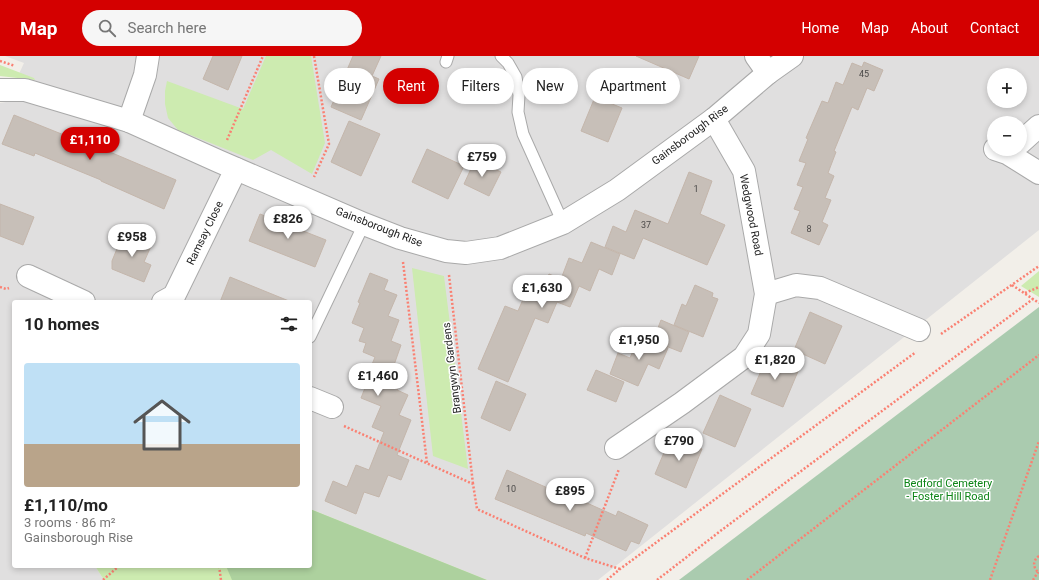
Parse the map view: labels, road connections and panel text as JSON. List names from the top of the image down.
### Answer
{
  "streets": {
    "street": ["Gainsborough Rise", "Wedgwood Road", "Ramsay Close"],
    "path": ["Brangwyn Gardens"]
  },
  "crossings": [
    ["Gainsborough Rise", "Wedgwood Road"],
    ["Gainsborough Rise", "Ramsay Close"],
    ["Gainsborough Rise", "Brangwyn Gardens"]
  ],
  "parks": ["Bedford Cemetery - Foster Hill Road"],
  "house_numbers": [
    "45",
    "1",
    "37",
    "8",
    "10"
  ],
  "page": {
    "header": "Map",
    "search": "Search here",
    "nav": [
      "Home",
      "Map",
      "About",
      "Contact"
    ],
    "map_buttons": ["+", "−"],
    "chip": [
      "Buy",
      "Rent",
      "Filters",
      "New",
      "Apartment"
    ],
    "price": [
      "£1,110",
      "£759",
      "£826",
      "£958",
      "£1,630",
      "£1,950",
      "£1,820",
      "£1,460",
      "£790",
      "£895"
    ],
    "heading": "10 homes",
    "list": [
      {
        "name": "£1,110/mo",
        "note": "3 rooms · 86 m² · Gainsborough Rise"
      }
    ]
  }
}
